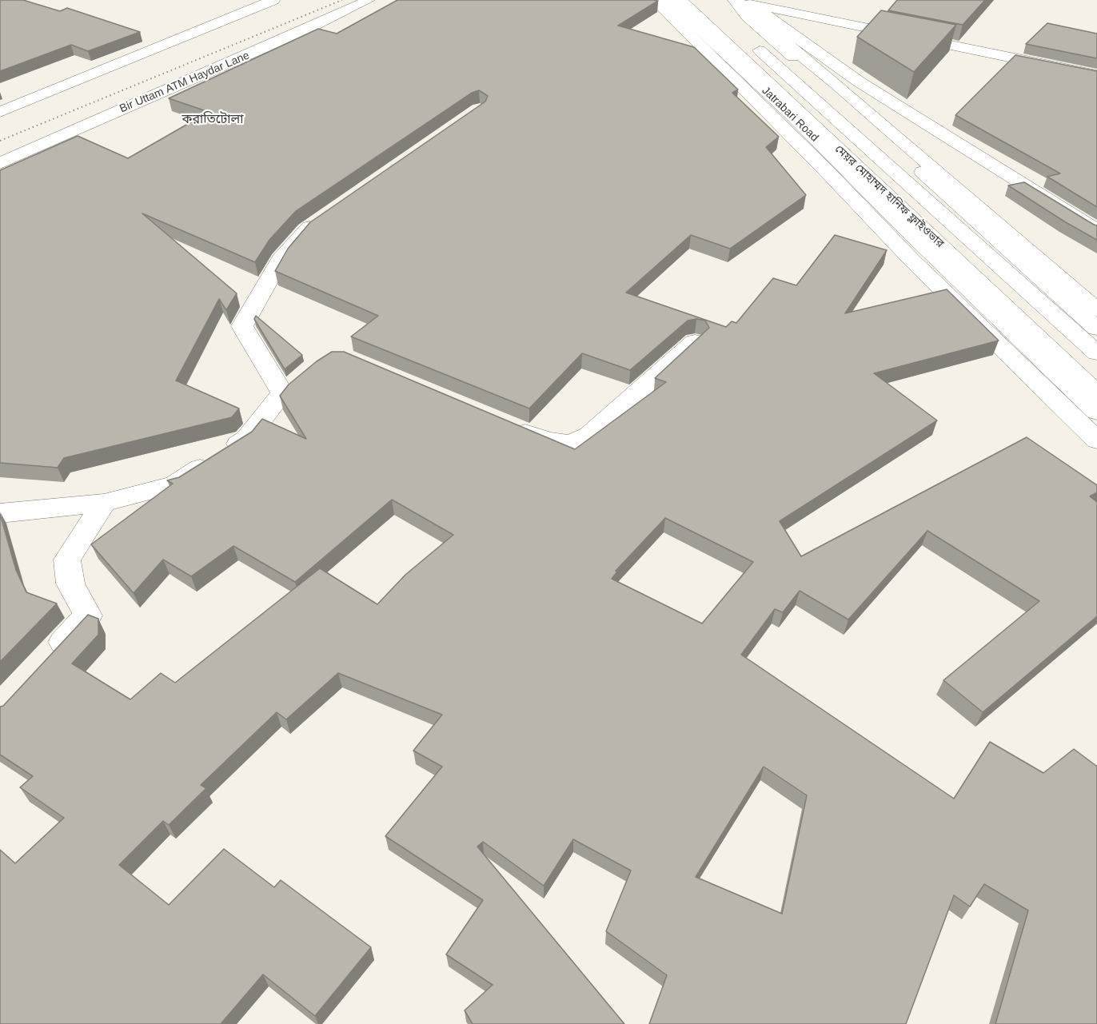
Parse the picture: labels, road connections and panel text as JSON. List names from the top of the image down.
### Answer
{
  "streets": {
    "main road": ["Bir Uttam ATM Haydar Lane", "Jatrabari Road", "মেয়র মোহাম্মদ হানিফ ফ্লাইওভার"]
  },
  "districts": ["করাতিটোলা"]
}
